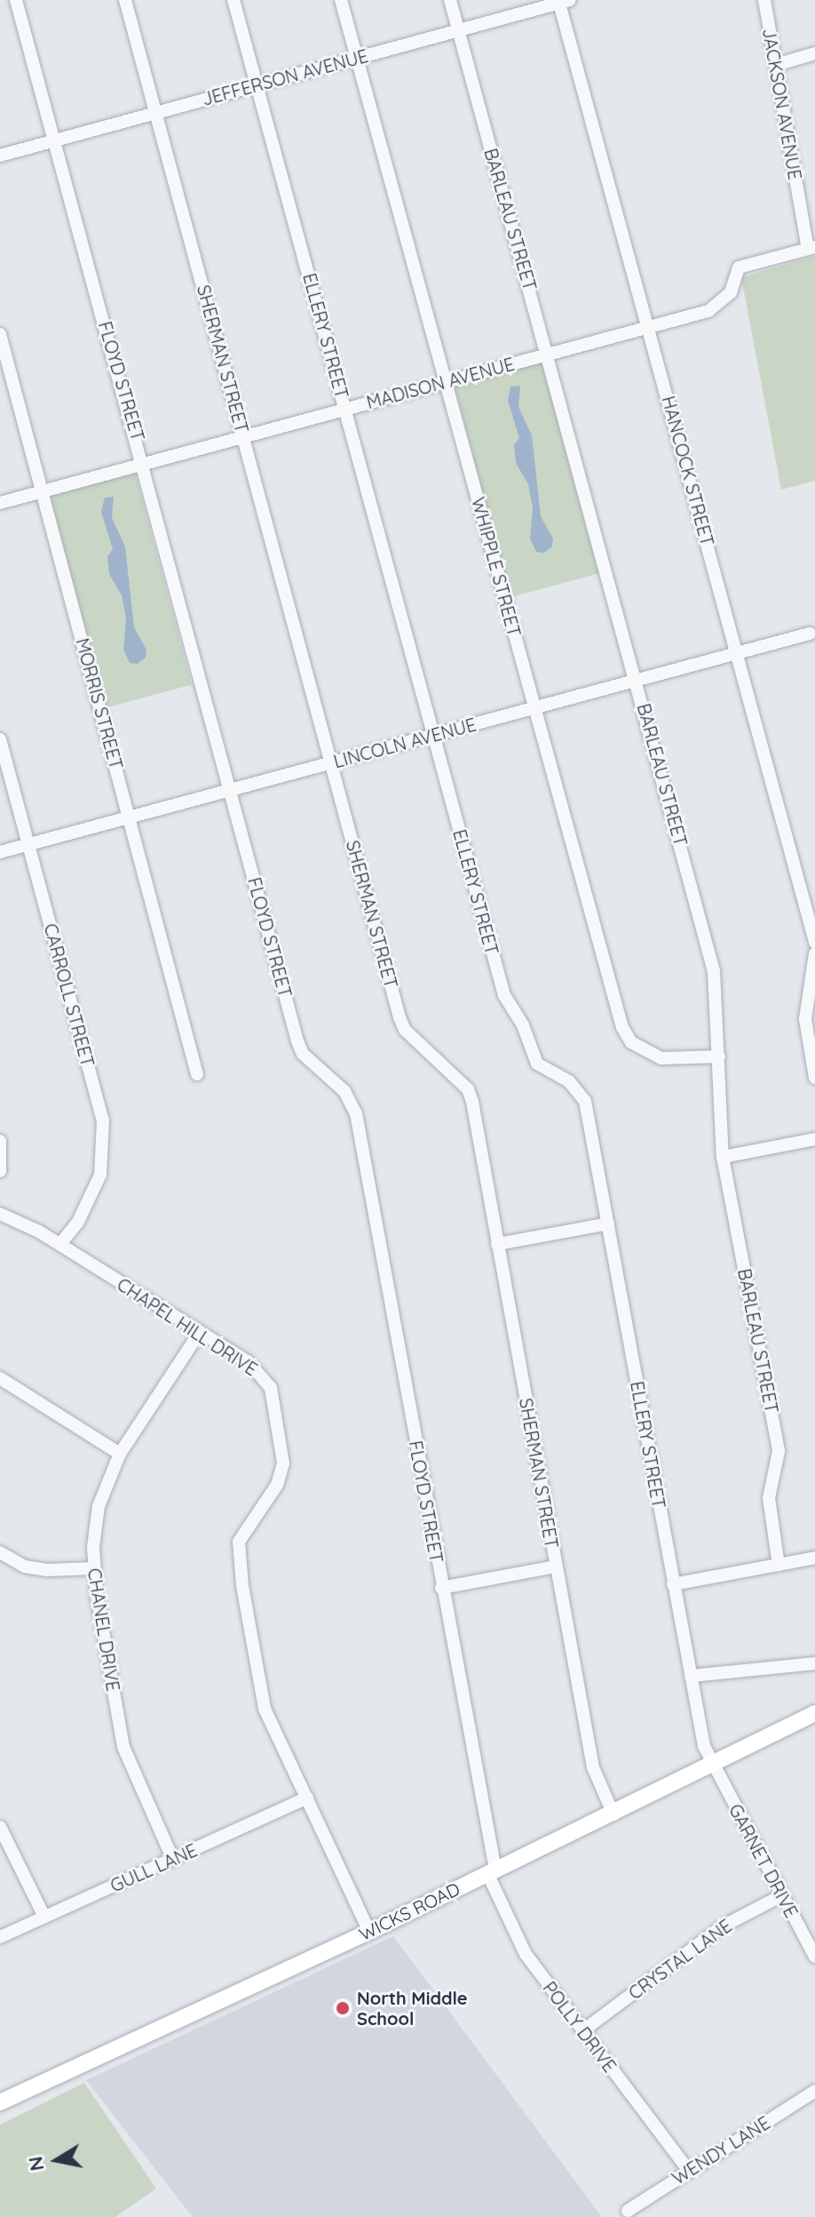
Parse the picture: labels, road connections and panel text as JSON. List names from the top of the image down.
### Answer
{
  "streets": {
    "main road": ["WICKS ROAD"],
    "street": [
      "JEFFERSON AVENUE",
      "JACKSON AVENUE",
      "BARLEAU STREET",
      "ELLERY STREET",
      "SHERMAN STREET",
      "FLOYD STREET",
      "MADISON AVENUE",
      "HANCOCK STREET",
      "WHIPPLE STREET",
      "MORRIS STREET",
      "LINCOLN AVENUE",
      "CARROLL STREET",
      "CHAPEL HILL DRIVE",
      "CHANEL DRIVE",
      "GARNET DRIVE",
      "GULL LANE",
      "CRYSTAL LANE",
      "POLLY DRIVE",
      "WENDY LANE"
    ]
  },
  "crossings": [
    ["JEFFERSON AVENUE", "BARLEAU STREET"],
    ["JEFFERSON AVENUE", "ELLERY STREET"],
    ["JEFFERSON AVENUE", "SHERMAN STREET"],
    ["JEFFERSON AVENUE", "FLOYD STREET"],
    ["JEFFERSON AVENUE", "HANCOCK STREET"],
    ["JEFFERSON AVENUE", "WHIPPLE STREET"],
    ["JACKSON AVENUE", "MADISON AVENUE"],
    ["BARLEAU STREET", "MADISON AVENUE"],
    ["BARLEAU STREET", "WHIPPLE STREET"],
    ["BARLEAU STREET", "LINCOLN AVENUE"],
    ["ELLERY STREET", "MADISON AVENUE"],
    ["ELLERY STREET", "LINCOLN AVENUE"],
    ["ELLERY STREET", "GARNET DRIVE"],
    ["ELLERY STREET", "WICKS ROAD"],
    ["SHERMAN STREET", "MADISON AVENUE"],
    ["SHERMAN STREET", "LINCOLN AVENUE"],
    ["SHERMAN STREET", "WICKS ROAD"],
    ["FLOYD STREET", "MADISON AVENUE"],
    ["FLOYD STREET", "LINCOLN AVENUE"],
    ["FLOYD STREET", "WICKS ROAD"],
    ["FLOYD STREET", "POLLY DRIVE"],
    ["MADISON AVENUE", "HANCOCK STREET"],
    ["MADISON AVENUE", "WHIPPLE STREET"],
    ["MADISON AVENUE", "MORRIS STREET"],
    ["HANCOCK STREET", "LINCOLN AVENUE"],
    ["WHIPPLE STREET", "LINCOLN AVENUE"],
    ["MORRIS STREET", "LINCOLN AVENUE"],
    ["LINCOLN AVENUE", "CARROLL STREET"],
    ["CARROLL STREET", "CHAPEL HILL DRIVE"],
    ["CHAPEL HILL DRIVE", "CHANEL DRIVE"],
    ["CHAPEL HILL DRIVE", "GULL LANE"],
    ["CHAPEL HILL DRIVE", "WICKS ROAD"],
    ["CHANEL DRIVE", "GULL LANE"],
    ["GARNET DRIVE", "WICKS ROAD"],
    ["GARNET DRIVE", "CRYSTAL LANE"],
    ["WICKS ROAD", "POLLY DRIVE"],
    ["CRYSTAL LANE", "POLLY DRIVE"],
    ["POLLY DRIVE", "WENDY LANE"]
  ],
  "places": ["North Middle School"],
  "north": "left"
}
